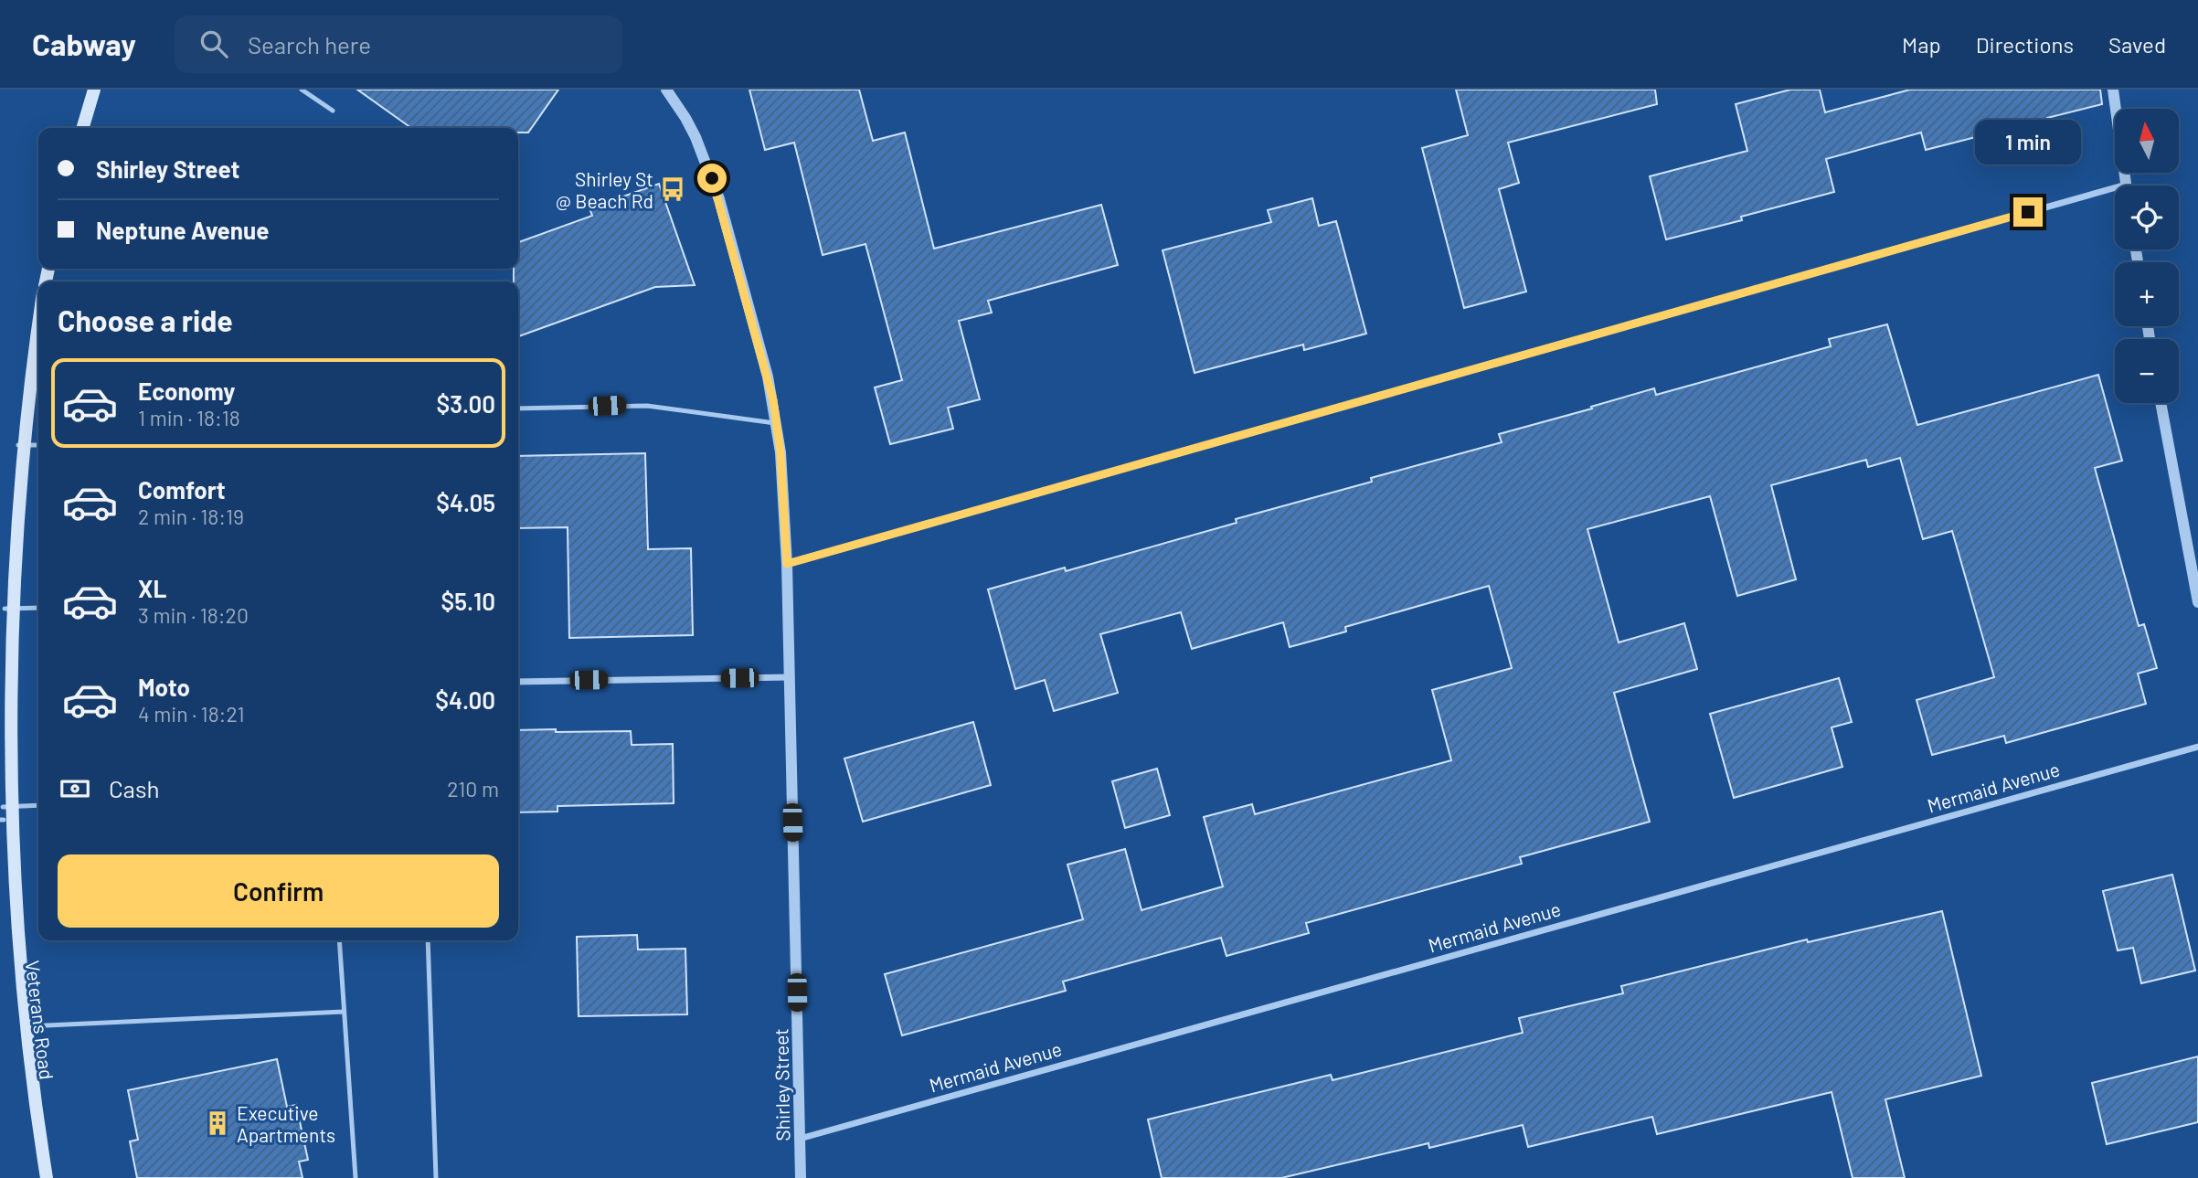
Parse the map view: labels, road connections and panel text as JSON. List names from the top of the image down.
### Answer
{
  "streets": {
    "main road": ["Veterans Road"],
    "street": ["Mermaid Avenue", "Shirley Street"]
  },
  "crossings": [
    ["Mermaid Avenue", "Shirley Street"]
  ],
  "places": {
    "bus stop": ["Shirley St @ Beach Rd"],
    "building": ["Executive Apartments"]
  },
  "north": "top",
  "page": {
    "header": "Cabway",
    "search": "Search here",
    "nav": ["Map", "Directions", "Saved"],
    "map_buttons": ["+", "−"],
    "bubble": "1 min",
    "banner": ["Shirley Street", "Neptune Avenue"],
    "heading": "Choose a ride",
    "list": [
      {
        "name": "Economy",
        "note": "1 min · 18:18",
        "value": "$3.00"
      },
      {
        "name": "Comfort",
        "note": "2 min · 18:19",
        "value": "$4.05"
      },
      {
        "name": "XL",
        "note": "3 min · 18:20",
        "value": "$5.10"
      },
      {
        "name": "Moto",
        "note": "4 min · 18:21",
        "value": "$4.00"
      }
    ],
    "pay": ["Cash", "210 m"],
    "buttons": "Confirm"
  }
}
